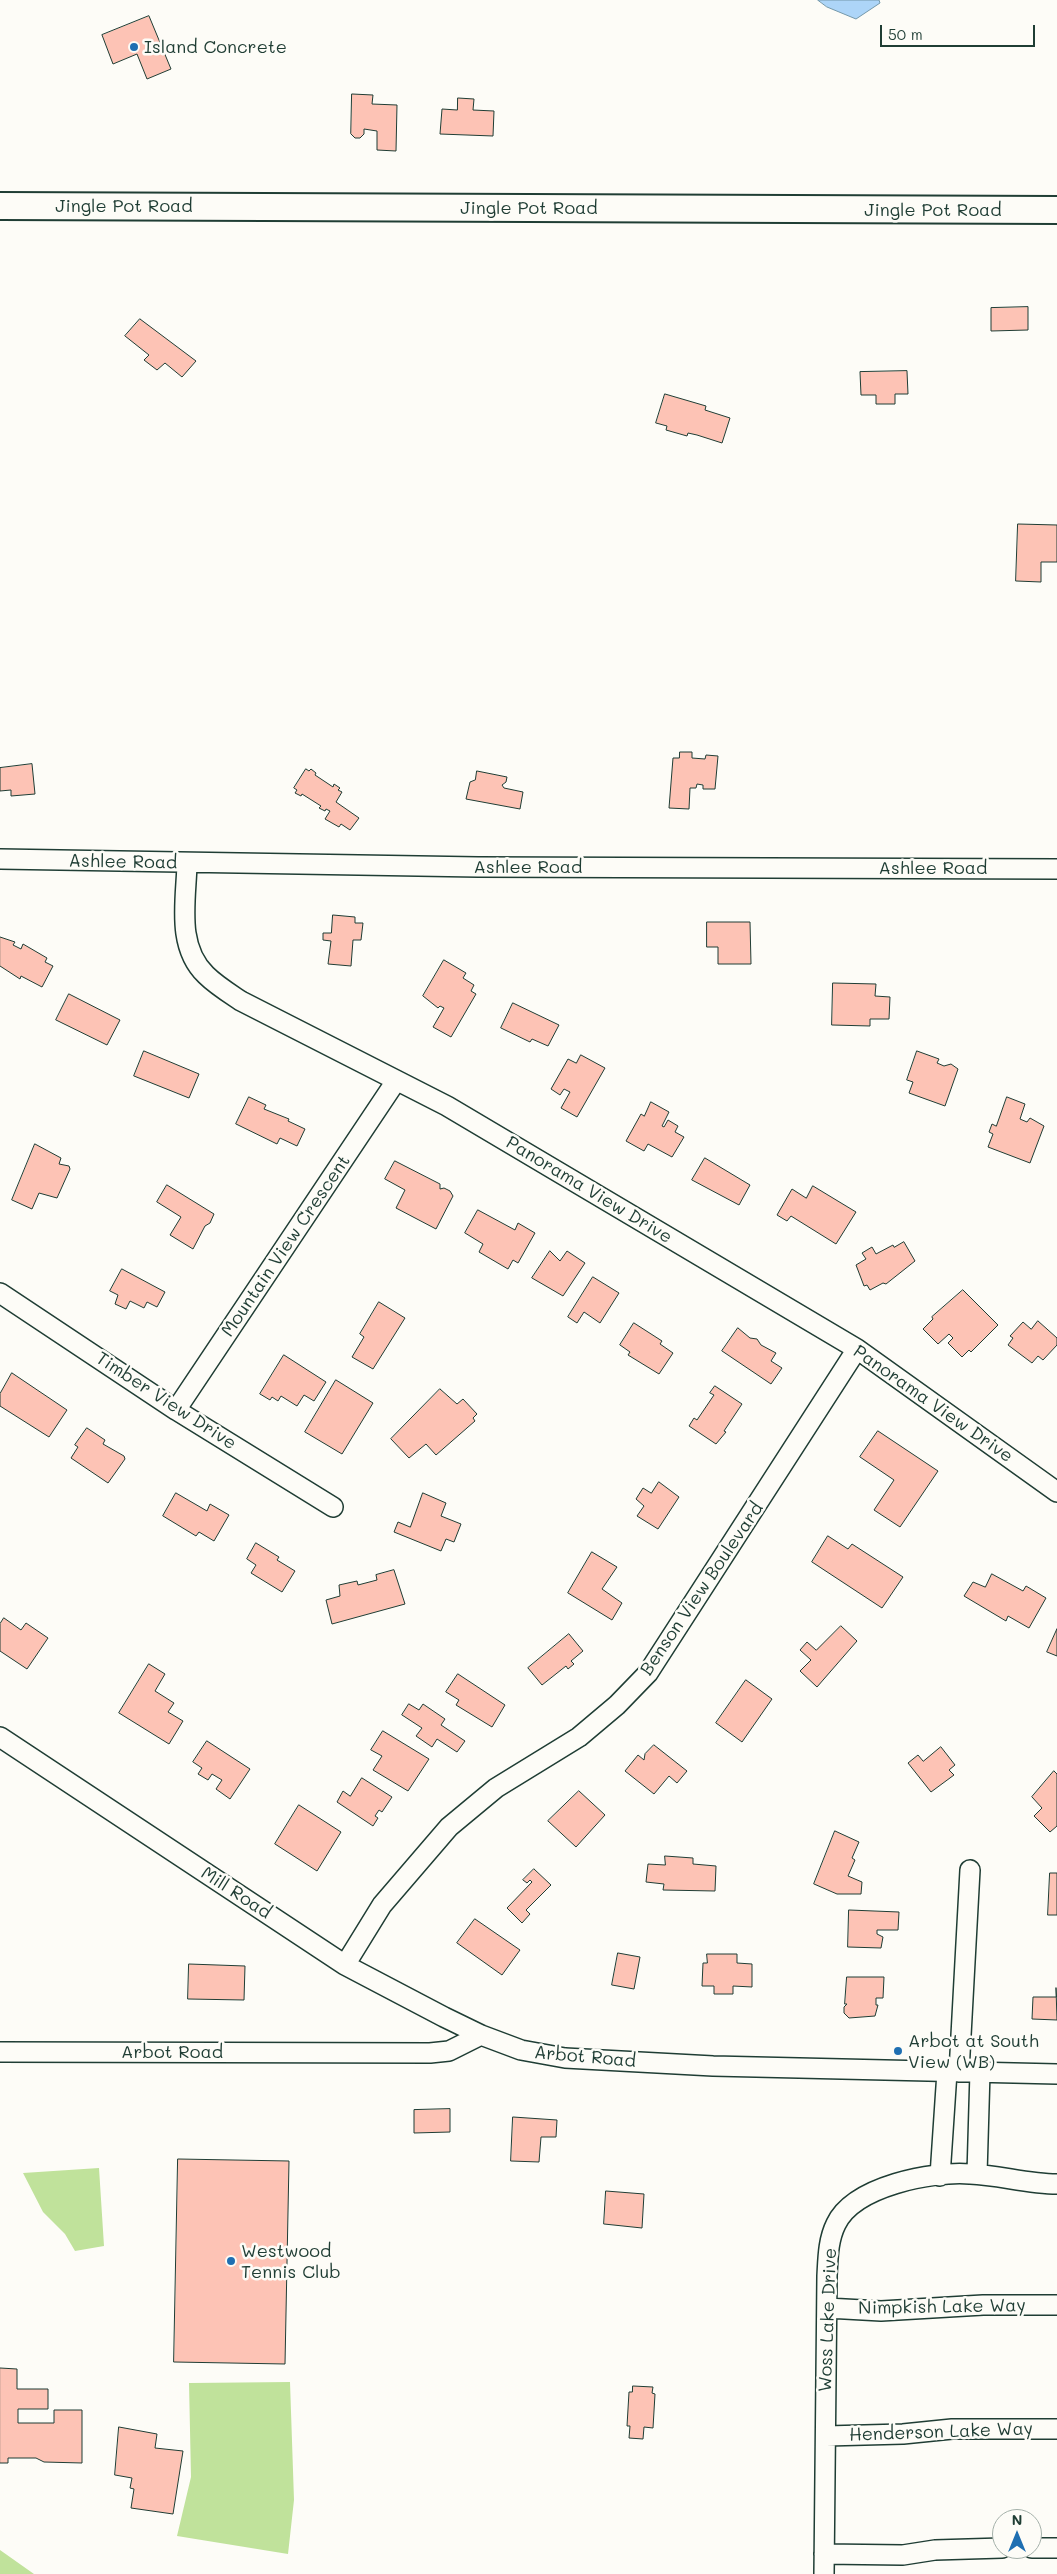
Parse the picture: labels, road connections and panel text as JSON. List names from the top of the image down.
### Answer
{
  "streets": {
    "street": [
      "Jingle Pot Road",
      "Ashlee Road",
      "Panorama View Drive",
      "Mountain View Crescent",
      "Timber View Drive",
      "Benson View Boulevard",
      "Mill Road",
      "Arbot Road",
      "Nimpkish Lake Way",
      "Woss Lake Drive",
      "Henderson Lake Way"
    ]
  },
  "crossings": [
    ["Ashlee Road", "Panorama View Drive"],
    ["Panorama View Drive", "Mountain View Crescent"],
    ["Panorama View Drive", "Benson View Boulevard"],
    ["Mountain View Crescent", "Timber View Drive"],
    ["Benson View Boulevard", "Mill Road"],
    ["Mill Road", "Arbot Road"],
    ["Nimpkish Lake Way", "Woss Lake Drive"],
    ["Woss Lake Drive", "Henderson Lake Way"]
  ],
  "places": ["Island Concrete", "Arbot at South View (WB)", "Westwood Tennis Club"],
  "scale_bar": "50 m",
  "north": "top"
}
